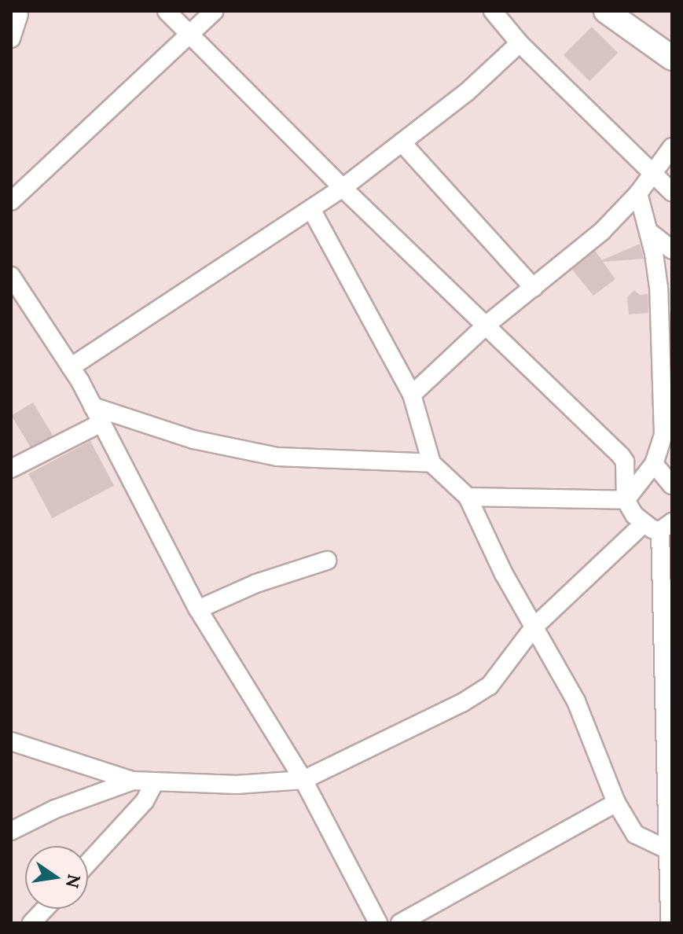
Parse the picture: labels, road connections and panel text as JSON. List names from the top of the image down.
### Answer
{
  "north": "right"
}
